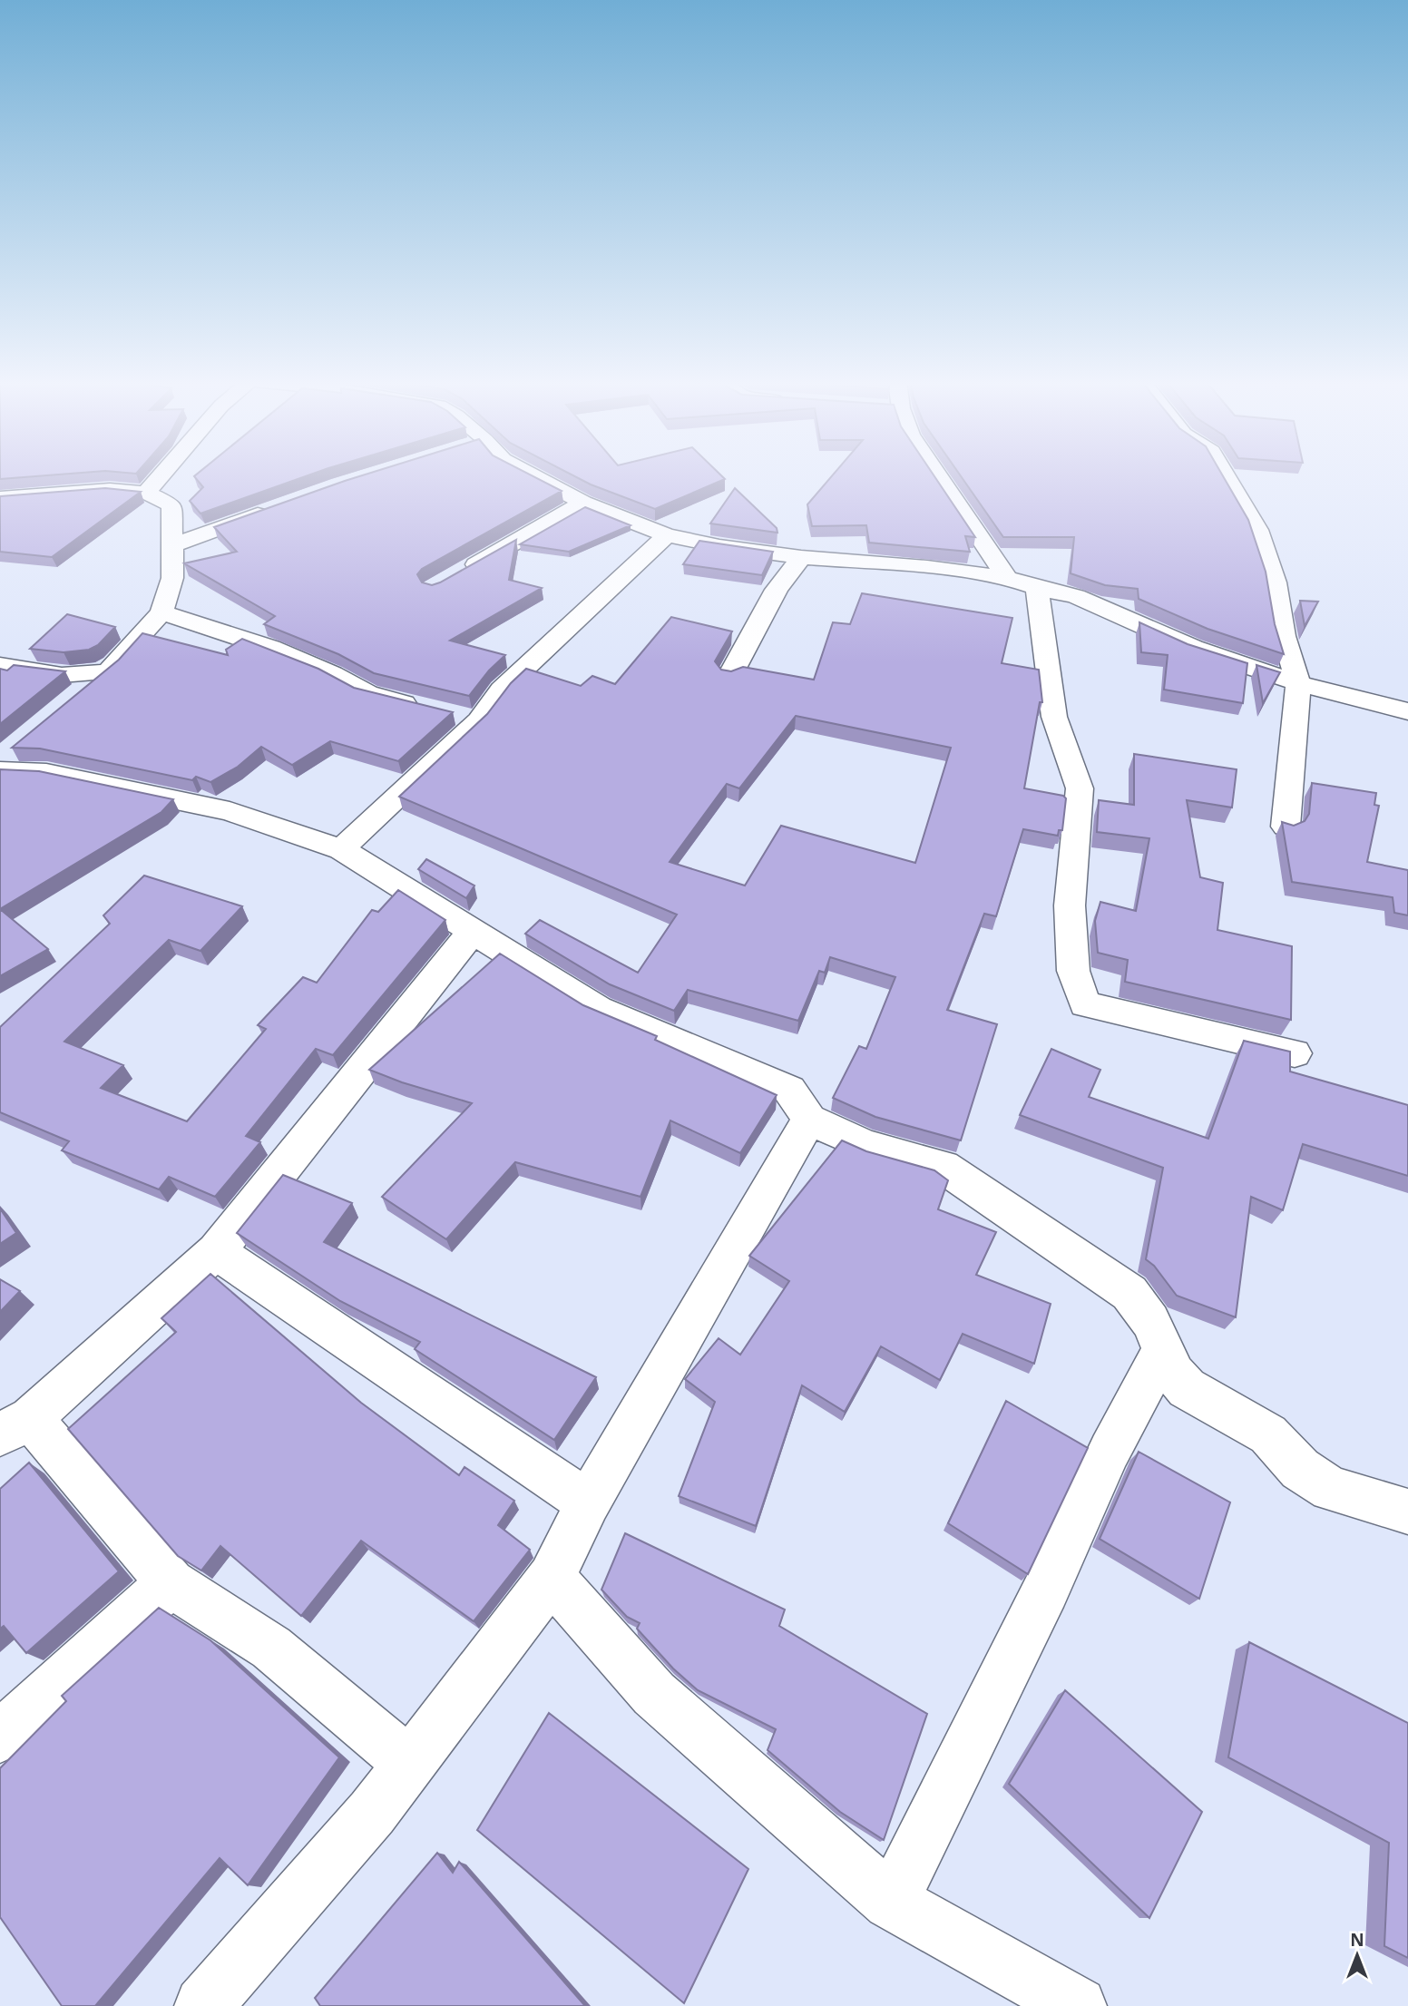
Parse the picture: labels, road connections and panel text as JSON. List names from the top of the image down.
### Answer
{
  "north": "top"
}
